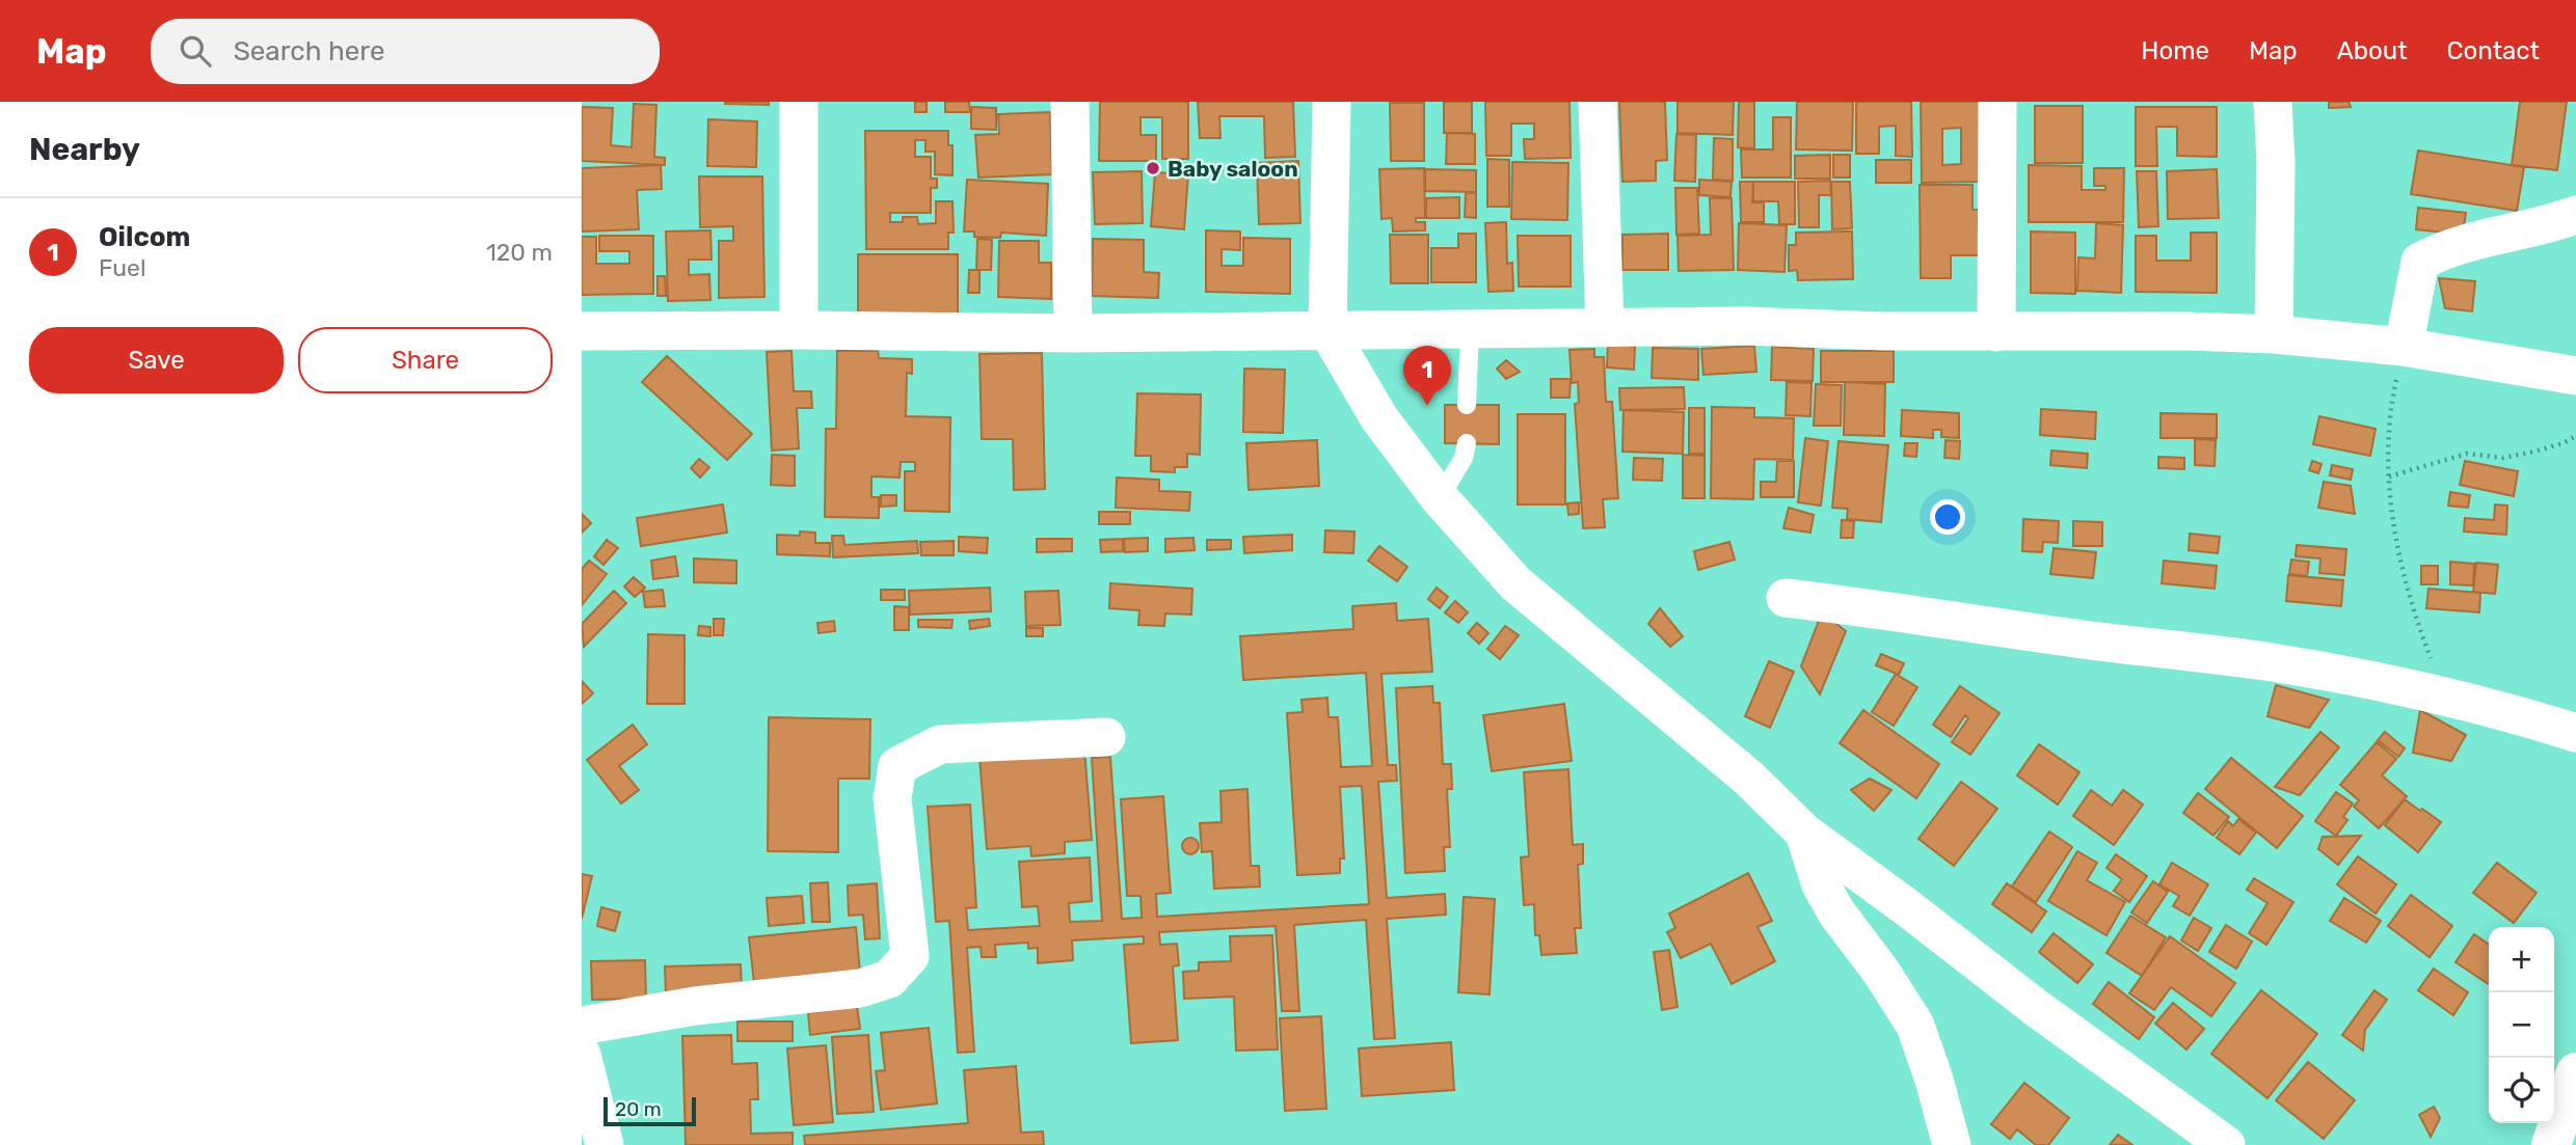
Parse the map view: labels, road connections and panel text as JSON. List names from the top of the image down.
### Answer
{
  "places": ["Baby saloon"],
  "scale_bar": "20 m",
  "page": {
    "header": "Map",
    "search": "Search here",
    "nav": [
      "Home",
      "Map",
      "About",
      "Contact"
    ],
    "heading": "Nearby",
    "list": [
      {
        "mark": "1",
        "name": "Oilcom",
        "note": "Fuel",
        "value": "120 m"
      }
    ],
    "buttons": ["Save", "Share"],
    "pins": "1",
    "map_buttons": ["+", "−"],
    "scale": "20 m"
  }
}
